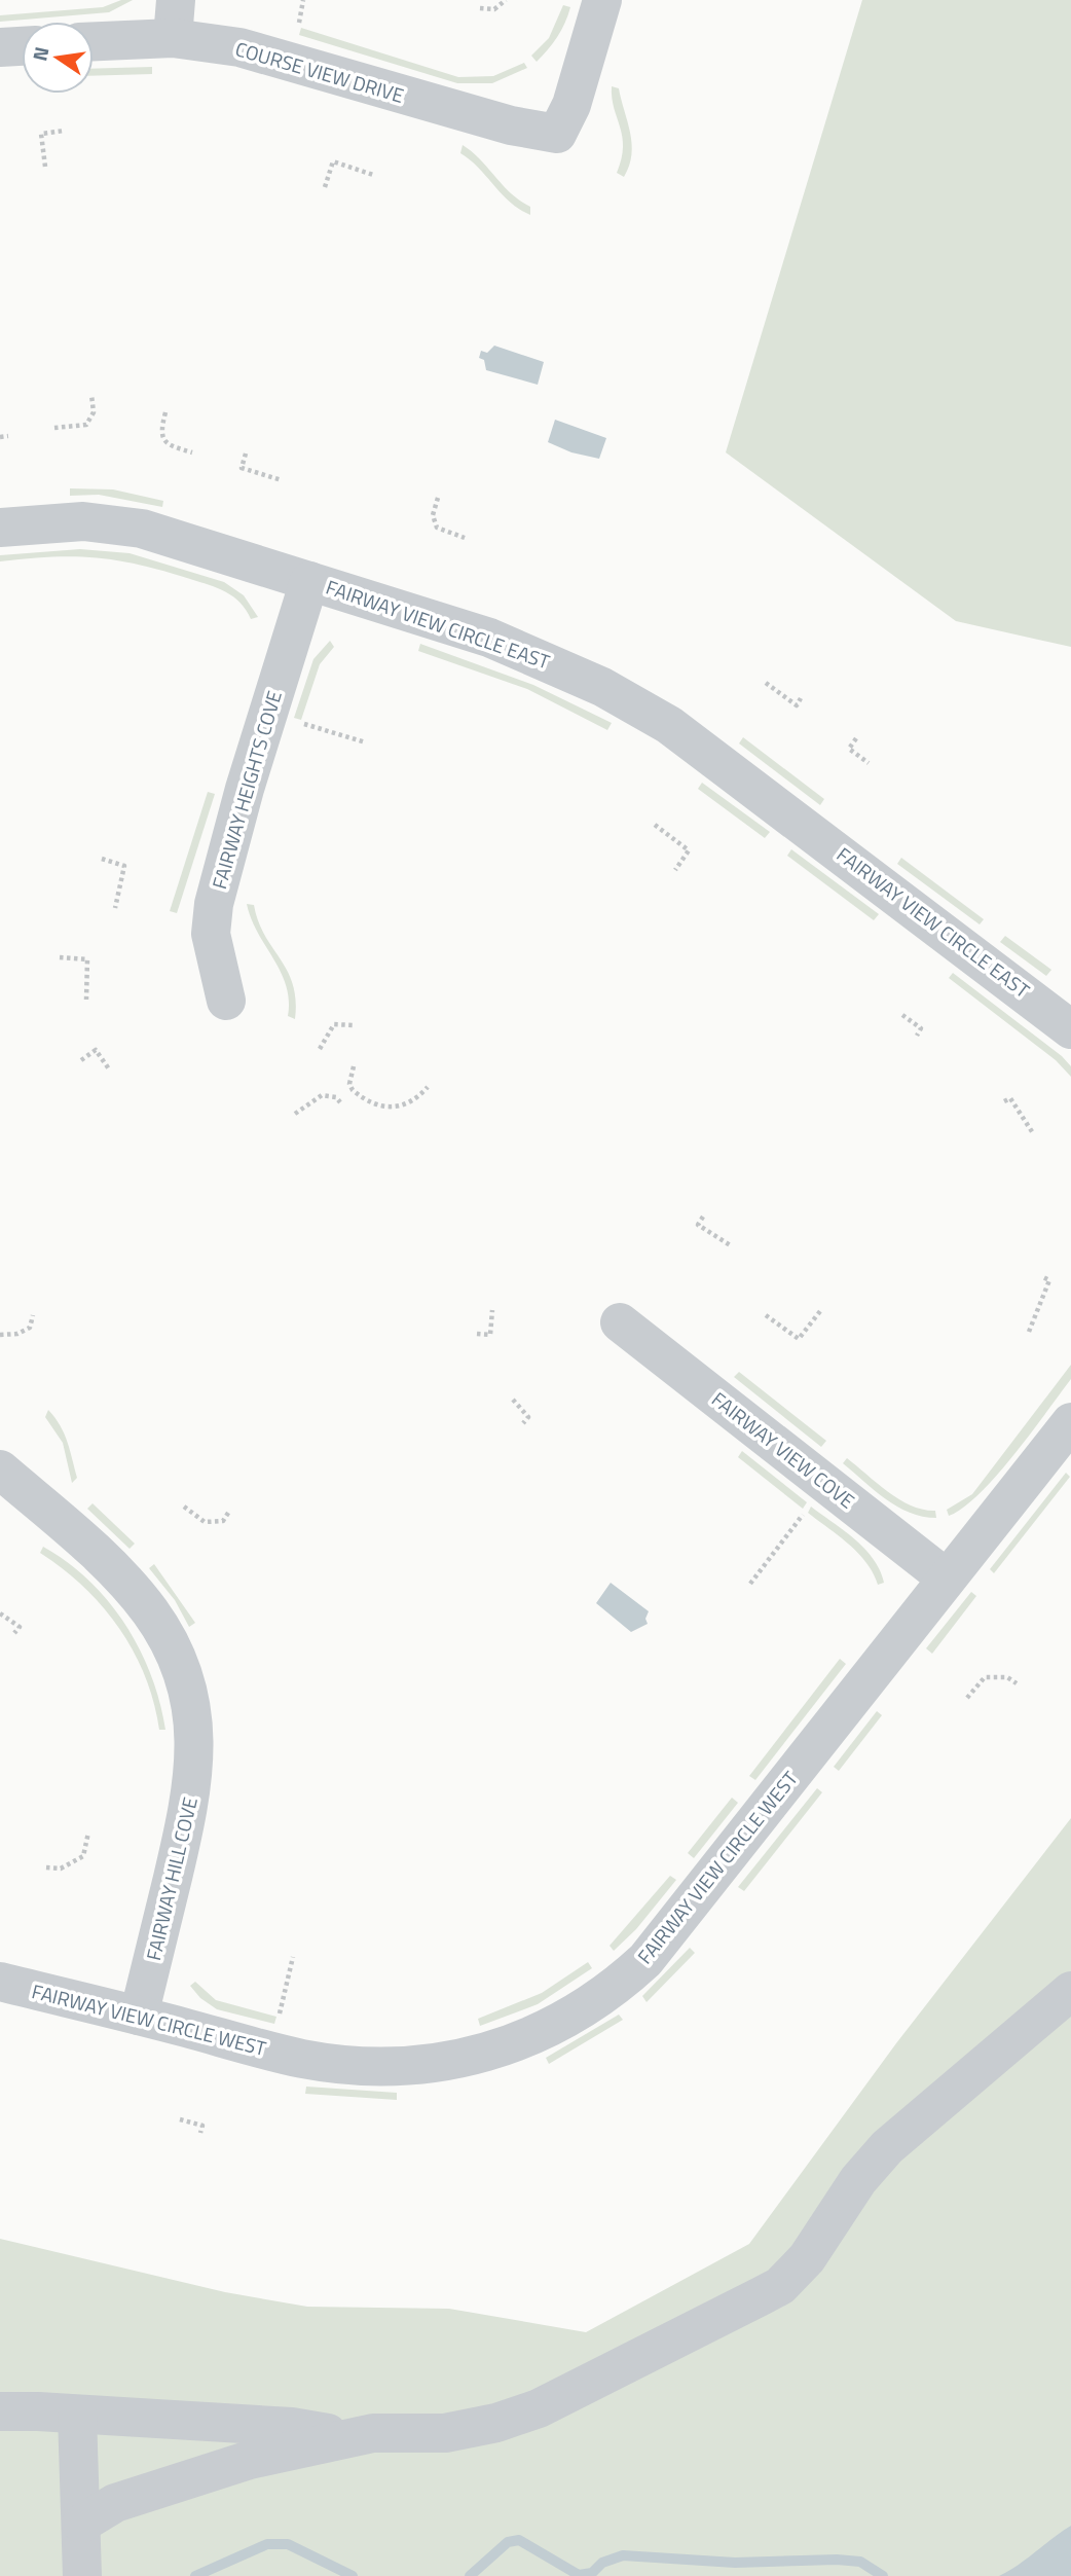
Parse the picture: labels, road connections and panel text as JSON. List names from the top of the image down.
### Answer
{
  "streets": {
    "street": [
      "COURSE VIEW DRIVE",
      "FAIRWAY VIEW CIRCLE EAST",
      "FAIRWAY HEIGHTS COVE",
      "FAIRWAY VIEW COVE",
      "FAIRWAY VIEW CIRCLE WEST",
      "FAIRWAY HILL COVE"
    ]
  },
  "crossings": [
    ["FAIRWAY VIEW CIRCLE EAST", "FAIRWAY HEIGHTS COVE"],
    ["FAIRWAY VIEW COVE", "FAIRWAY VIEW CIRCLE WEST"],
    ["FAIRWAY VIEW CIRCLE WEST", "FAIRWAY HILL COVE"]
  ],
  "north": "left"
}
